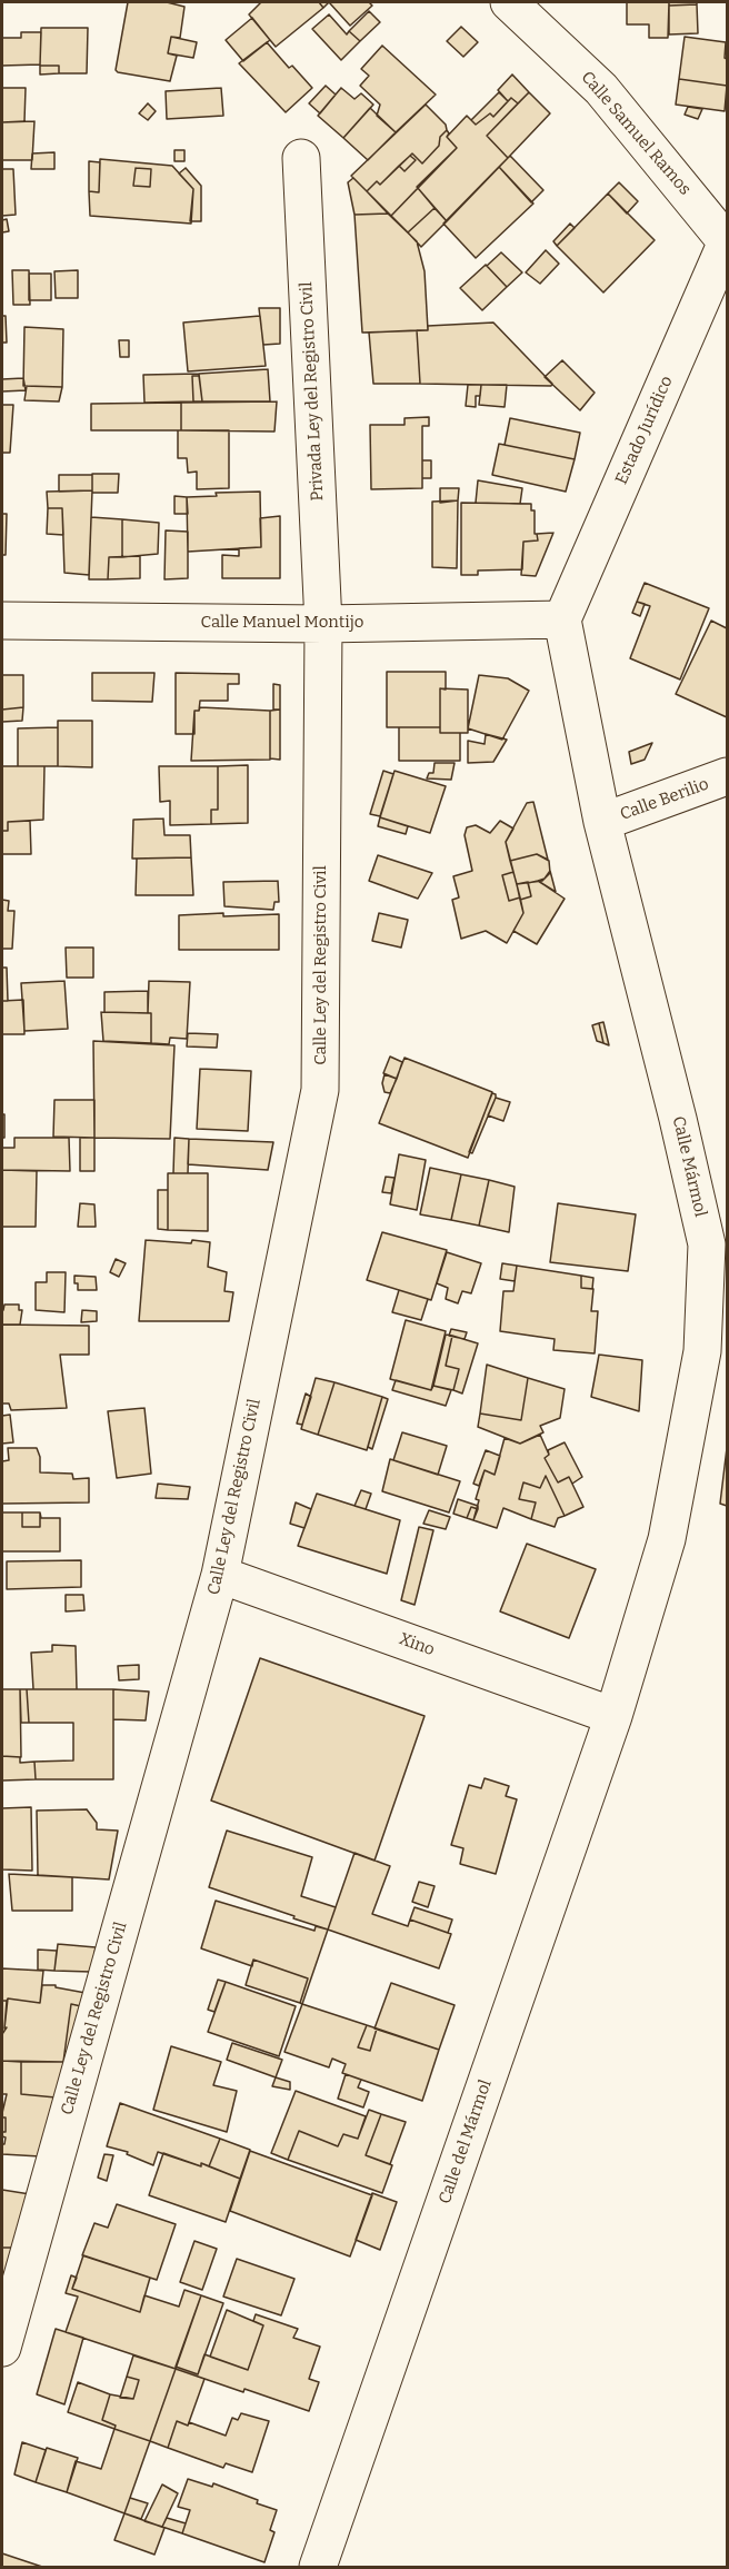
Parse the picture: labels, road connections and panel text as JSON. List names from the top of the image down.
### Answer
{
  "streets": {
    "street": [
      "Calle Samuel Ramos",
      "Privada Ley del Registro Civil",
      "Estado Jurídico",
      "Calle Manuel Montijo",
      "Calle Berilio",
      "Calle Ley del Registro Civil",
      "Calle Mármol",
      "Xino",
      "Calle del Mármol"
    ]
  },
  "crossings": [
    ["Calle Samuel Ramos", "Estado Jurídico"],
    ["Privada Ley del Registro Civil", "Calle Manuel Montijo"],
    ["Privada Ley del Registro Civil", "Calle Ley del Registro Civil"],
    ["Estado Jurídico", "Calle Manuel Montijo"],
    ["Estado Jurídico", "Calle Mármol"],
    ["Calle Manuel Montijo", "Calle Ley del Registro Civil"],
    ["Calle Manuel Montijo", "Calle Mármol"],
    ["Calle Berilio", "Calle Mármol"],
    ["Calle Ley del Registro Civil", "Xino"],
    ["Calle Mármol", "Xino"],
    ["Calle Mármol", "Calle del Mármol"],
    ["Xino", "Calle del Mármol"]
  ]
}
